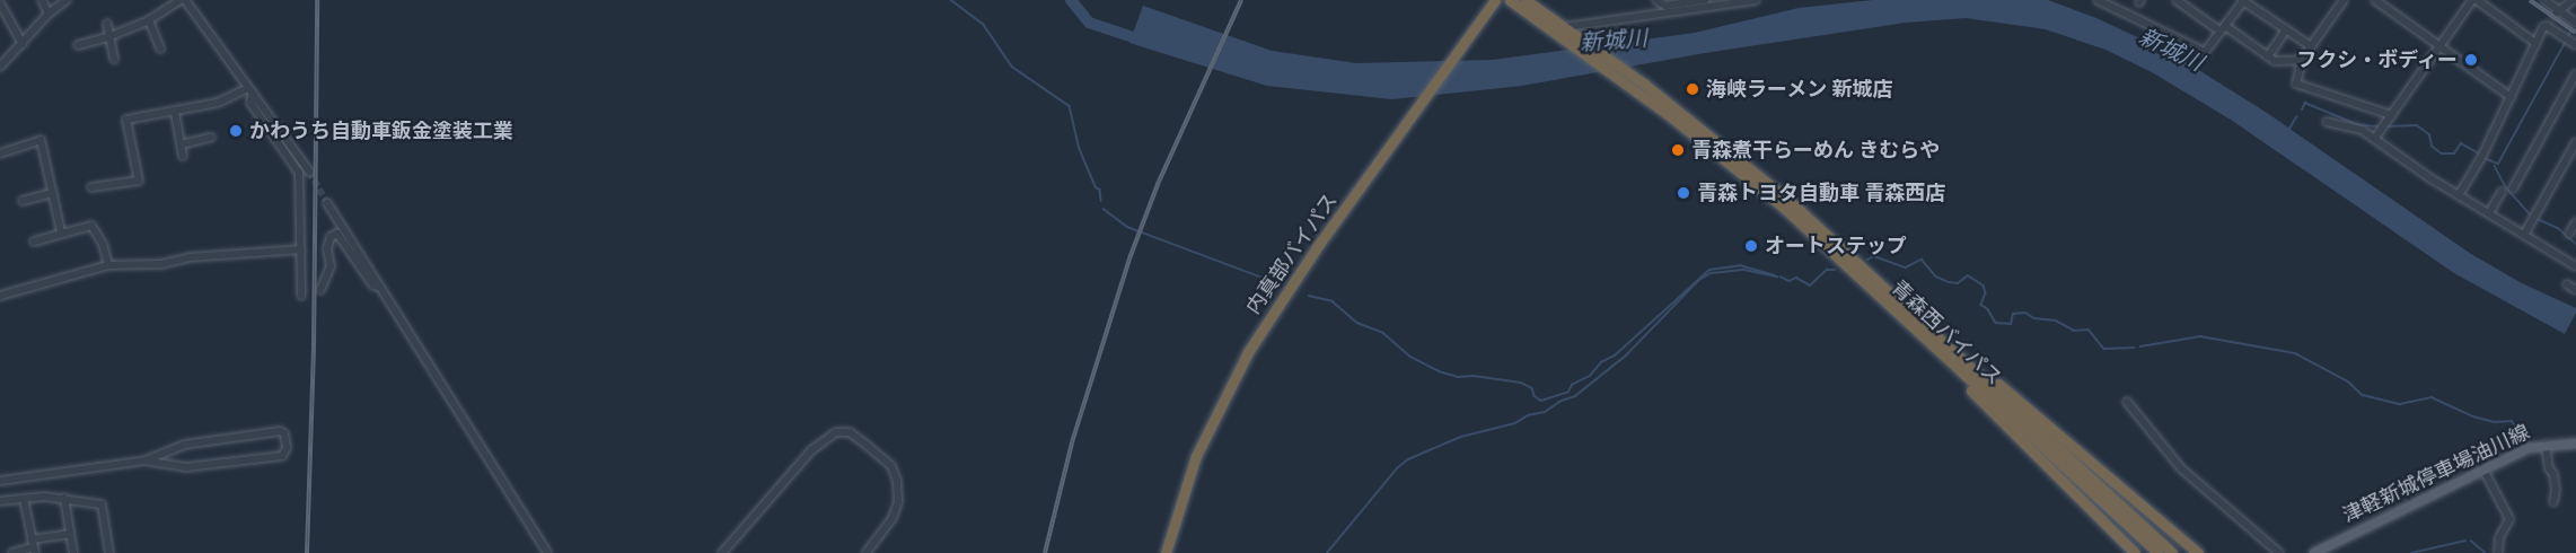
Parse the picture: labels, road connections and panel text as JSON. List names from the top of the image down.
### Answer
{
  "streets": {
    "highway": ["内真部バイパス", "青森西バイパス"],
    "main road": ["津軽新城停車場油川線"]
  },
  "water": ["新城川"],
  "places": [
    "フクシ・ボディー",
    "海峡ラーメン 新城店",
    "かわうち自動車鈑金塗装工業",
    "青森煮干らーめん きむらや",
    "青森トヨタ自動車 青森西店",
    "オートステップ"
  ]
}
